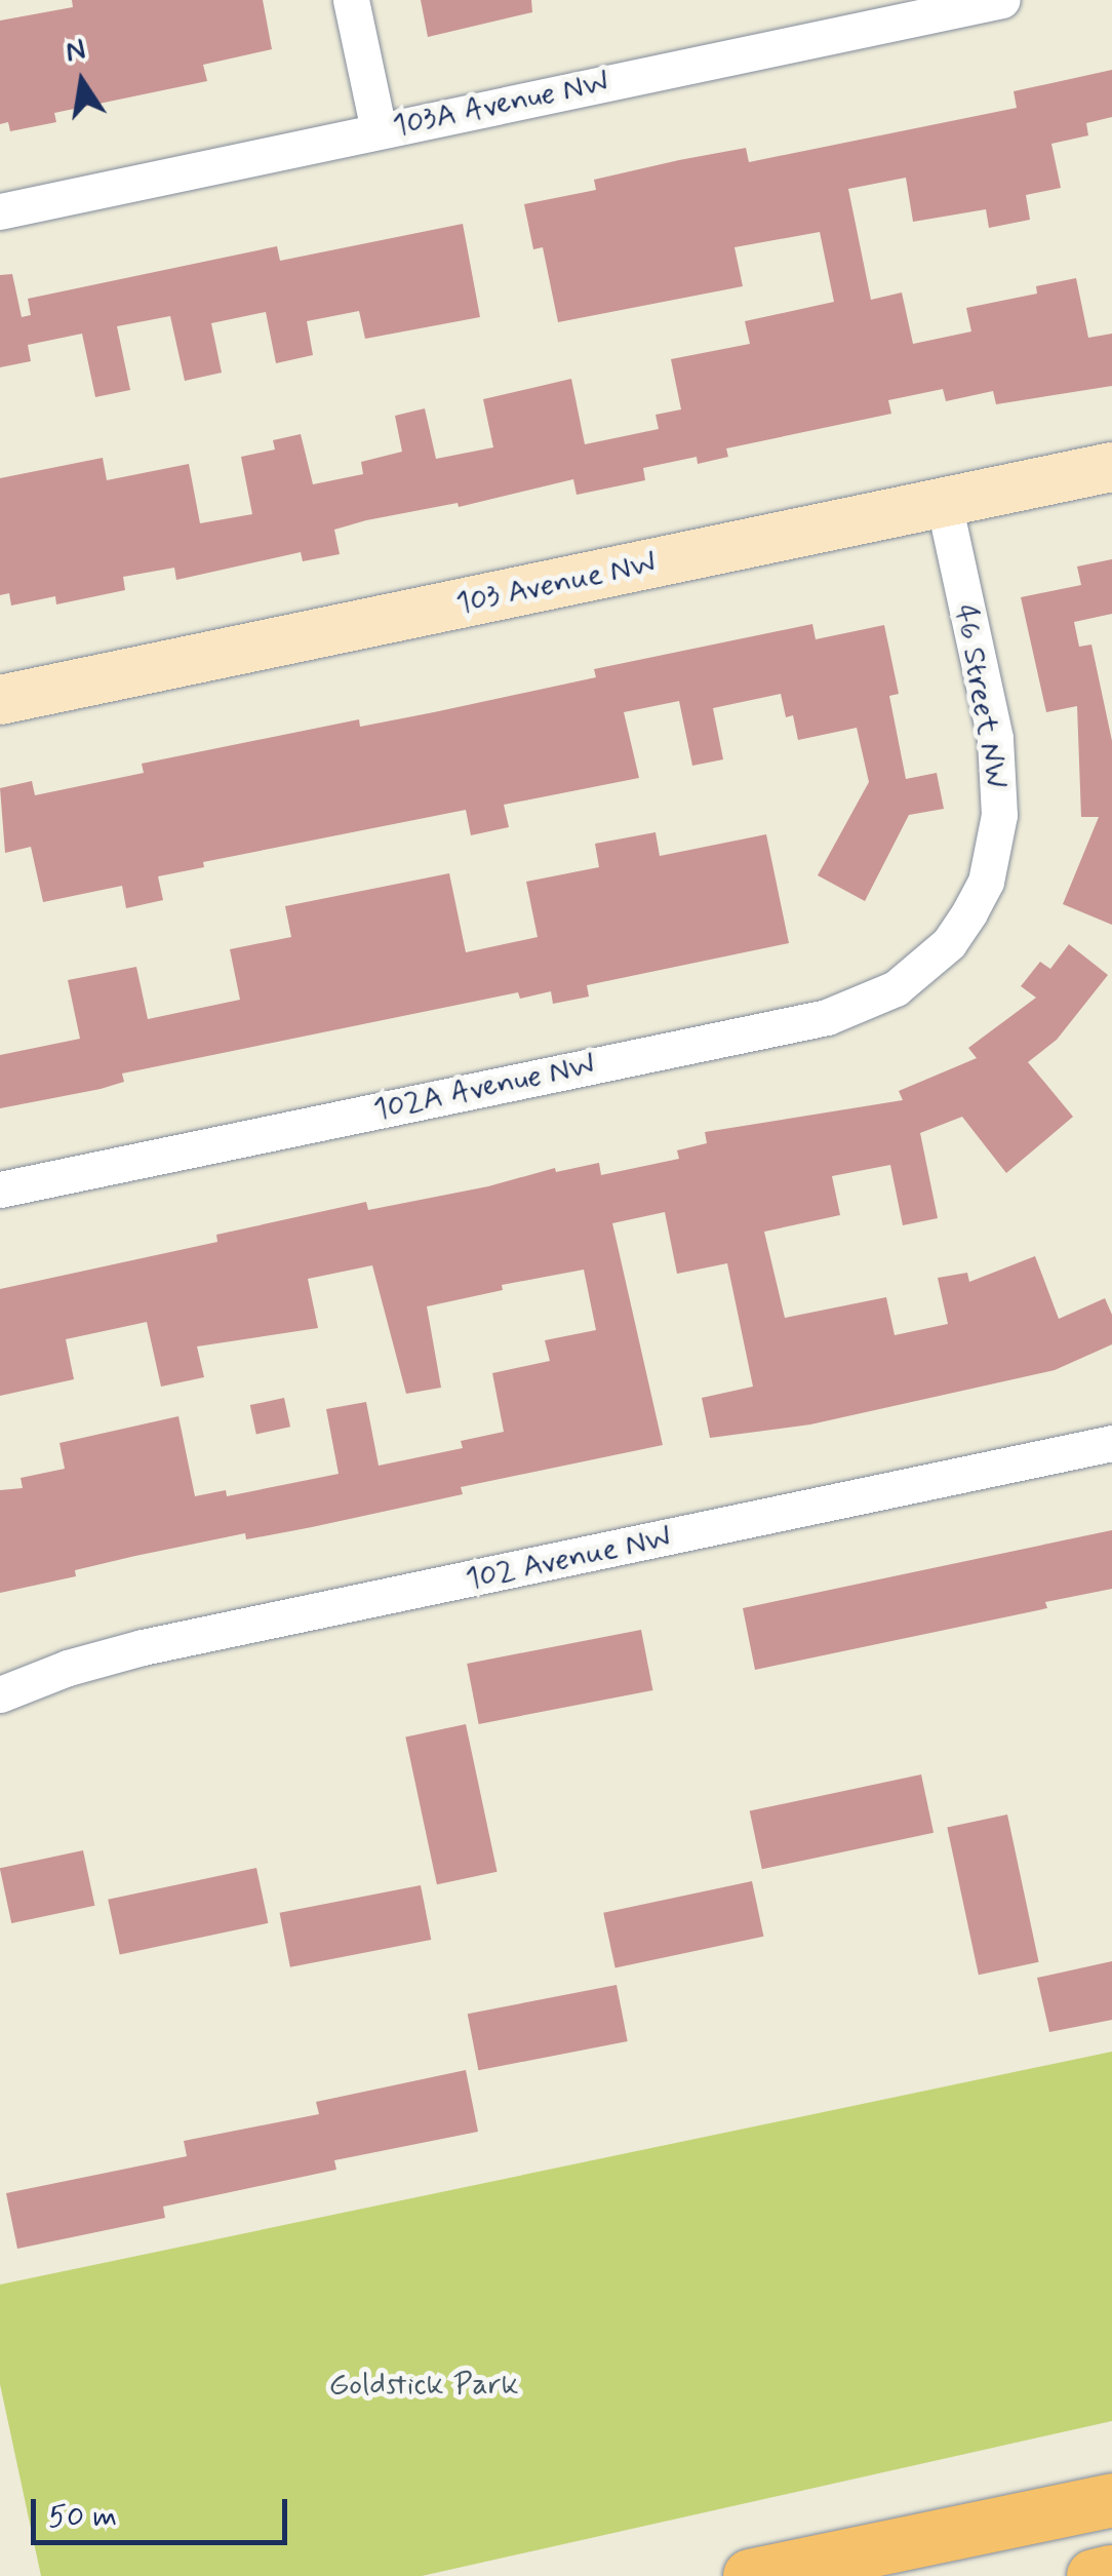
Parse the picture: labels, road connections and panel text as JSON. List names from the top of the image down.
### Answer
{
  "streets": {
    "street": [
      "103A Avenue NW",
      "103 Avenue NW",
      "46 Street NW",
      "102A Avenue NW",
      "102 Avenue NW"
    ]
  },
  "crossings": [
    ["103 Avenue NW", "46 Street NW"],
    ["46 Street NW", "102A Avenue NW"]
  ],
  "parks": ["Goldstick Park"],
  "scale_bar": "50 m",
  "north": "top"
}
